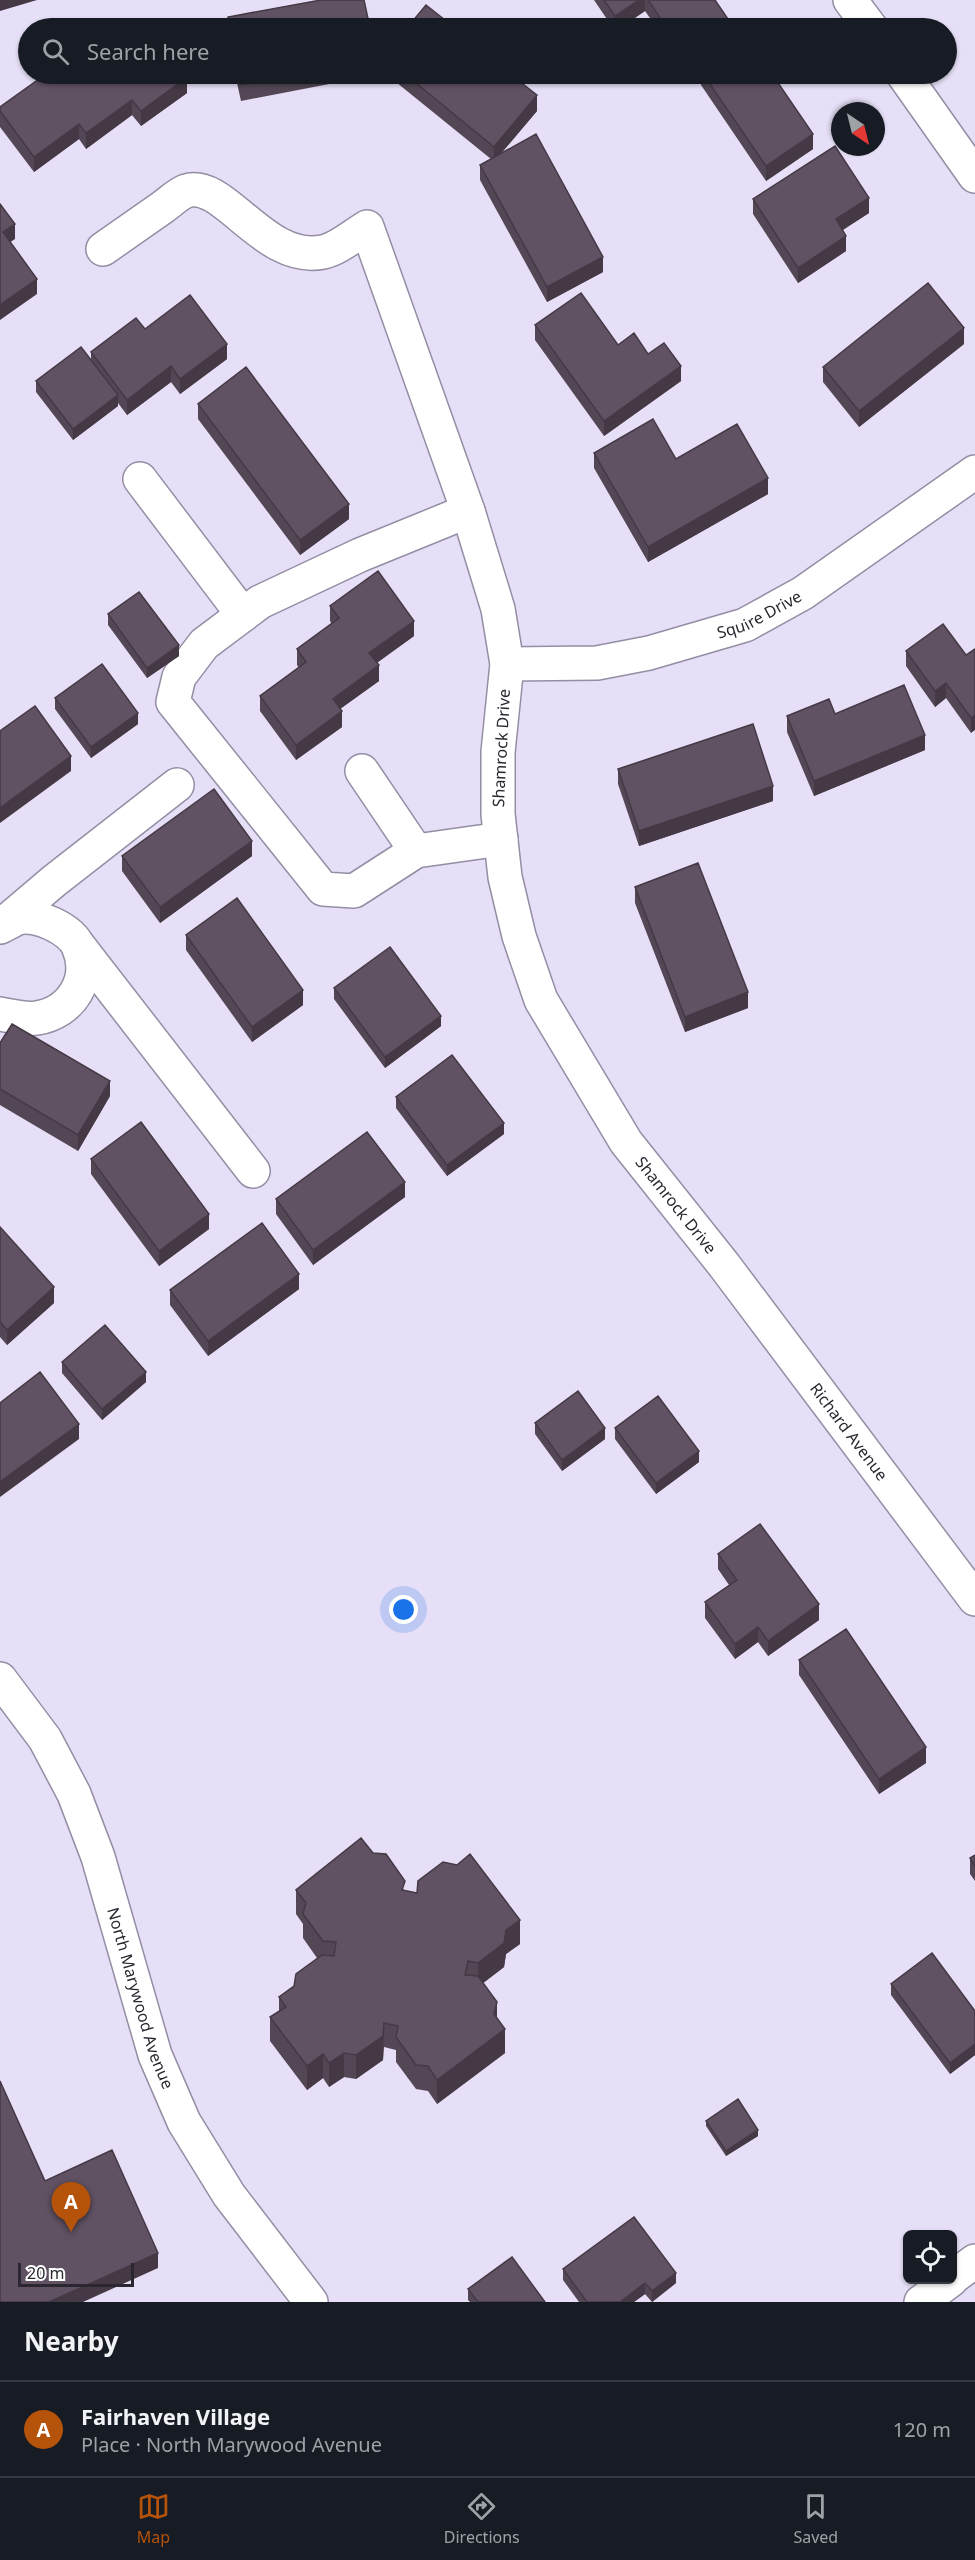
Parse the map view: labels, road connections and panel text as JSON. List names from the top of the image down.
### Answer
{
  "streets": {
    "street": [
      "Squire Drive",
      "Shamrock Drive",
      "Richard Avenue",
      "North Marywood Avenue"
    ]
  },
  "crossings": [
    ["Squire Drive", "Shamrock Drive"],
    ["Shamrock Drive", "Richard Avenue"]
  ],
  "scale_bar": "20 m",
  "north": "bottom right",
  "page": {
    "search": "Search here",
    "pins": "A",
    "scale": "20 m",
    "heading": "Nearby",
    "list": [
      {
        "mark": "A",
        "name": "Fairhaven Village",
        "note": "Place · North Marywood Avenue",
        "value": "120 m"
      }
    ],
    "nav": ["Map", "Directions", "Saved"]
  }
}
